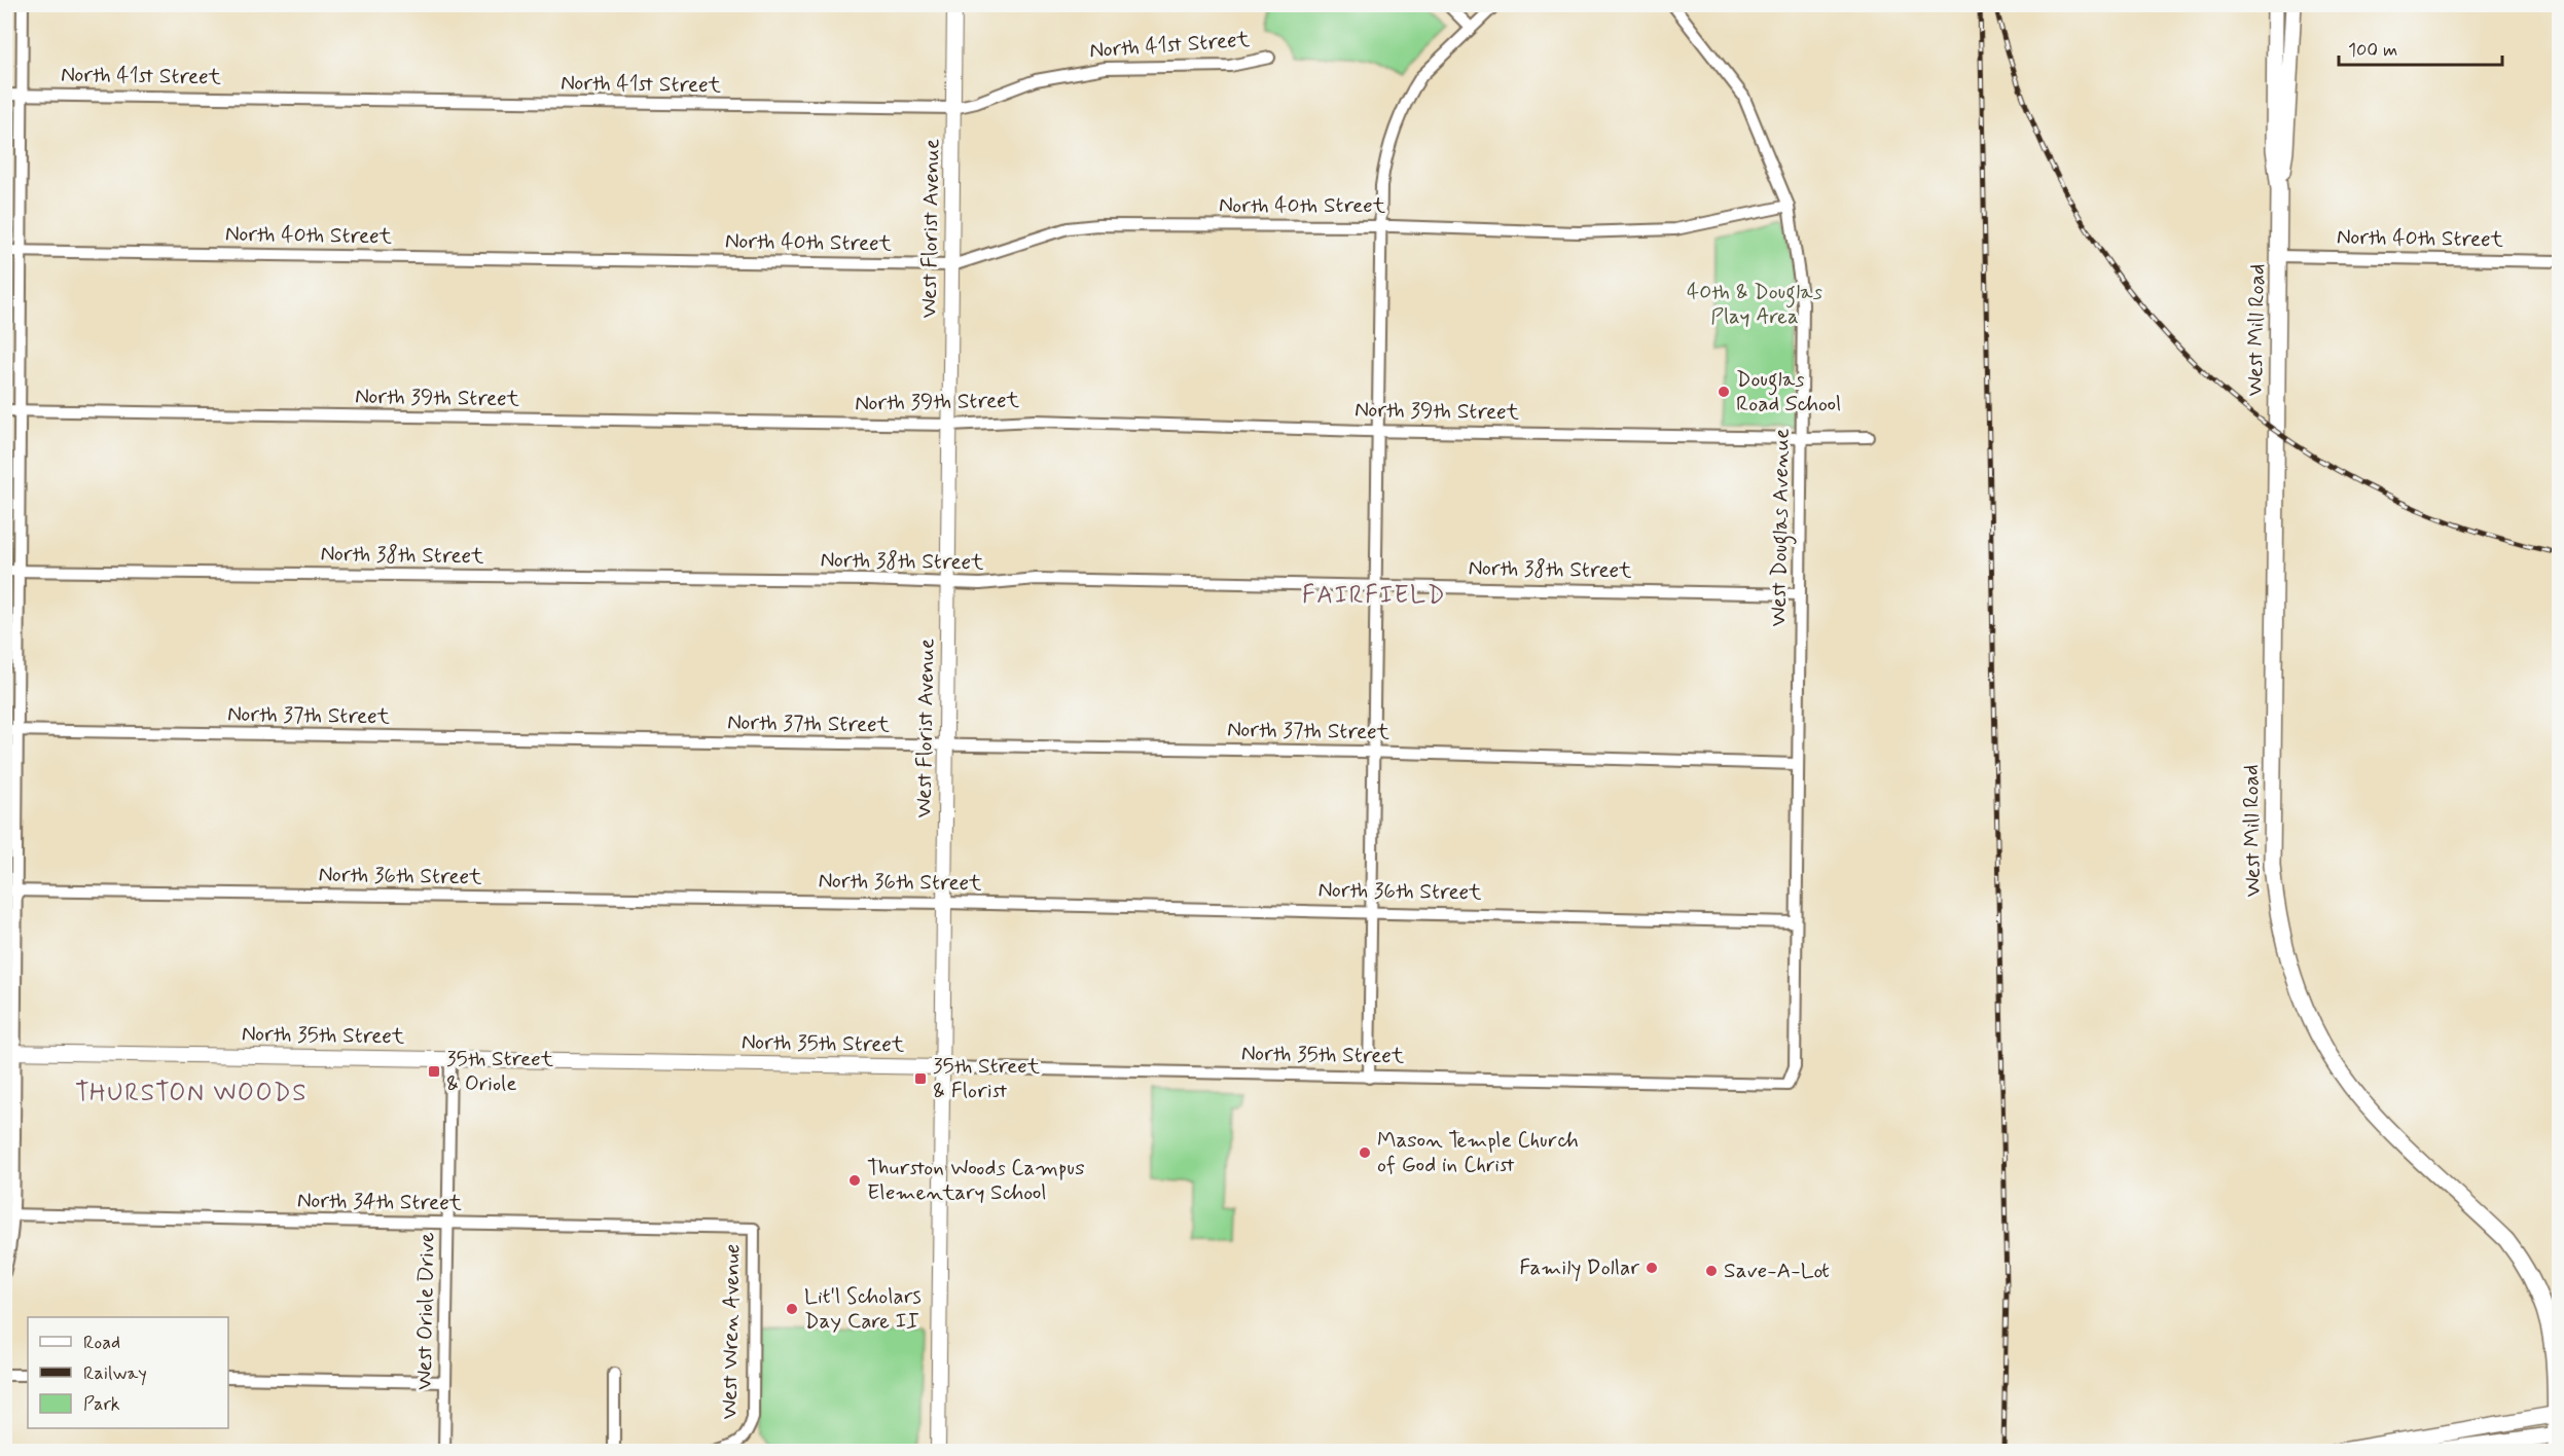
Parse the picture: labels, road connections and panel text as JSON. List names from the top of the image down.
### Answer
{
  "streets": {
    "main road": ["West Mill Road"],
    "street": [
      "North 41st Street",
      "North 40th Street",
      "West Florist Avenue",
      "North 39th Street",
      "West Douglas Avenue",
      "North 38th Street",
      "North 37th Street",
      "North 36th Street",
      "North 35th Street",
      "North 34th Street",
      "West Oriole Drive",
      "West Wren Avenue"
    ]
  },
  "crossings": [
    ["North 41st Street", "West Florist Avenue"],
    ["North 40th Street", "West Florist Avenue"],
    ["North 40th Street", "West Mill Road"],
    ["North 40th Street", "West Douglas Avenue"],
    ["West Florist Avenue", "North 39th Street"],
    ["West Florist Avenue", "North 38th Street"],
    ["West Florist Avenue", "North 37th Street"],
    ["West Florist Avenue", "North 36th Street"],
    ["West Florist Avenue", "North 35th Street"],
    ["North 39th Street", "West Douglas Avenue"],
    ["West Douglas Avenue", "North 38th Street"],
    ["West Douglas Avenue", "North 37th Street"],
    ["West Douglas Avenue", "North 36th Street"],
    ["West Douglas Avenue", "North 35th Street"],
    ["North 35th Street", "West Oriole Drive"],
    ["North 34th Street", "West Oriole Drive"],
    ["North 34th Street", "West Wren Avenue"]
  ],
  "districts": ["FAIRFIELD", "THURSTON WOODS"],
  "parks": ["40th & Douglas Play Area"],
  "places": {
    "other": [
      "Douglas Road School",
      "Mason Temple Church of God in Christ",
      "Thurston Woods Campus Elementary School",
      "Family Dollar",
      "Save-A-Lot",
      "Lit'l Scholars Day Care II"
    ],
    "transit": ["35th Street & Oriole", "35th Street & Florist"]
  },
  "legend": ["Road", "Railway", "Park"],
  "scale_bar": "100 m"
}
